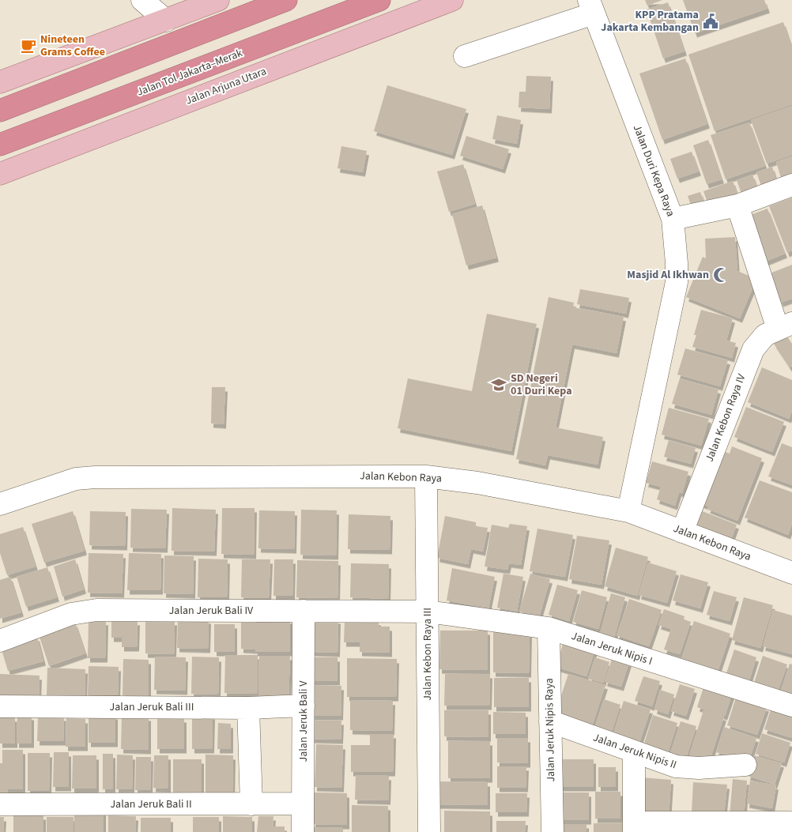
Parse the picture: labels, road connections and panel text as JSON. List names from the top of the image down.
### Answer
{
  "streets": {
    "highway": ["Jalan Tol Jakarta–Merak"],
    "main road": ["Jalan Arjuna Utara"],
    "street": [
      "Jalan Duri Kepa Raya",
      "Jalan Kebon Raya IV",
      "Jalan Kebon Raya",
      "Jalan Jeruk Bali IV",
      "Jalan Jeruk Nipis I",
      "Jalan Kebon Raya III",
      "Jalan Jeruk Bali III",
      "Jalan Jeruk Bali V",
      "Jalan Jeruk Nipis Raya",
      "Jalan Jeruk Nipis II",
      "Jalan Jeruk Bali II"
    ]
  },
  "crossings": [
    ["Jalan Duri Kepa Raya", "Jalan Kebon Raya"],
    ["Jalan Kebon Raya IV", "Jalan Kebon Raya"],
    ["Jalan Kebon Raya", "Jalan Kebon Raya III"],
    ["Jalan Jeruk Bali IV", "Jalan Jeruk Nipis I"],
    ["Jalan Jeruk Bali IV", "Jalan Kebon Raya III"],
    ["Jalan Jeruk Bali IV", "Jalan Jeruk Bali V"],
    ["Jalan Jeruk Nipis I", "Jalan Kebon Raya III"],
    ["Jalan Jeruk Nipis I", "Jalan Jeruk Nipis Raya"],
    ["Jalan Jeruk Bali III", "Jalan Jeruk Bali V"],
    ["Jalan Jeruk Bali V", "Jalan Jeruk Bali II"],
    ["Jalan Jeruk Nipis Raya", "Jalan Jeruk Nipis II"]
  ],
  "places": {
    "public building": ["KPP Pratama Jakarta Kembangan"],
    "cafe": ["Nineteen Grams Coffee"],
    "mosque": ["Masjid Al Ikhwan"],
    "school or university": ["SD Negeri 01 Duri Kepa"]
  }
}
